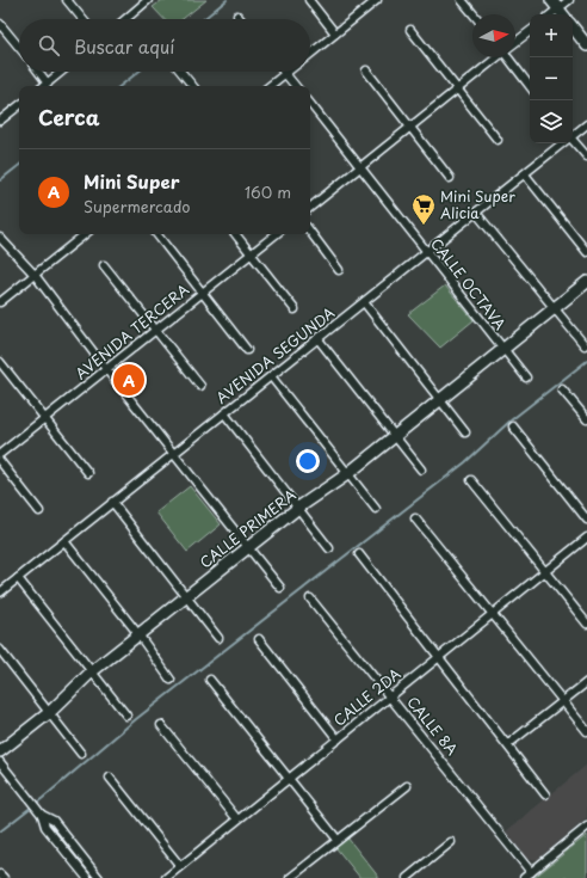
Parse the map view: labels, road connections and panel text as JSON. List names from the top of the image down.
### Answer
{
  "streets": {
    "street": [
      "CALLE OCTAVA",
      "AVENIDA TERCERA",
      "AVENIDA SEGUNDA",
      "CALLE PRIMERA",
      "CALLE 2DA",
      "CALLE 8A"
    ]
  },
  "crossings": [
    ["CALLE OCTAVA", "AVENIDA SEGUNDA"],
    ["CALLE OCTAVA", "CALLE PRIMERA"],
    ["CALLE 2DA", "CALLE 8A"]
  ],
  "places": {
    "supermarket": ["Mini Super Alicia"]
  },
  "north": "right",
  "page": {
    "map_buttons": ["+", "−"],
    "search": "Buscar aquí",
    "heading": "Cerca",
    "list": [
      {
        "mark": "A",
        "name": "Mini Super",
        "note": "Supermercado",
        "value": "160 m"
      }
    ],
    "pins": "A"
  }
}
